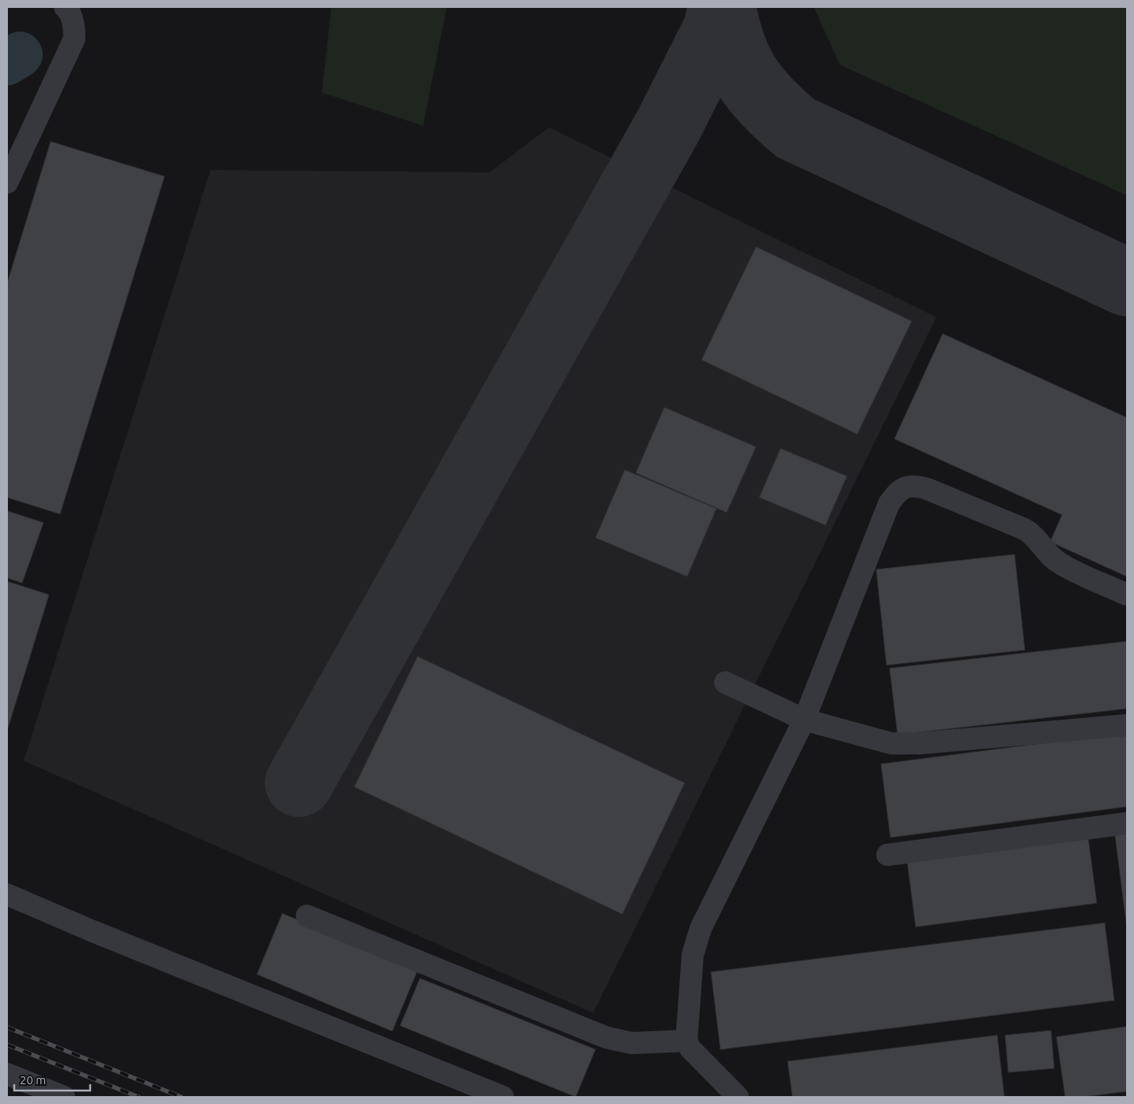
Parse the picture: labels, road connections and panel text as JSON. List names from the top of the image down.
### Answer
{
  "scale_bar": "20 m"
}
